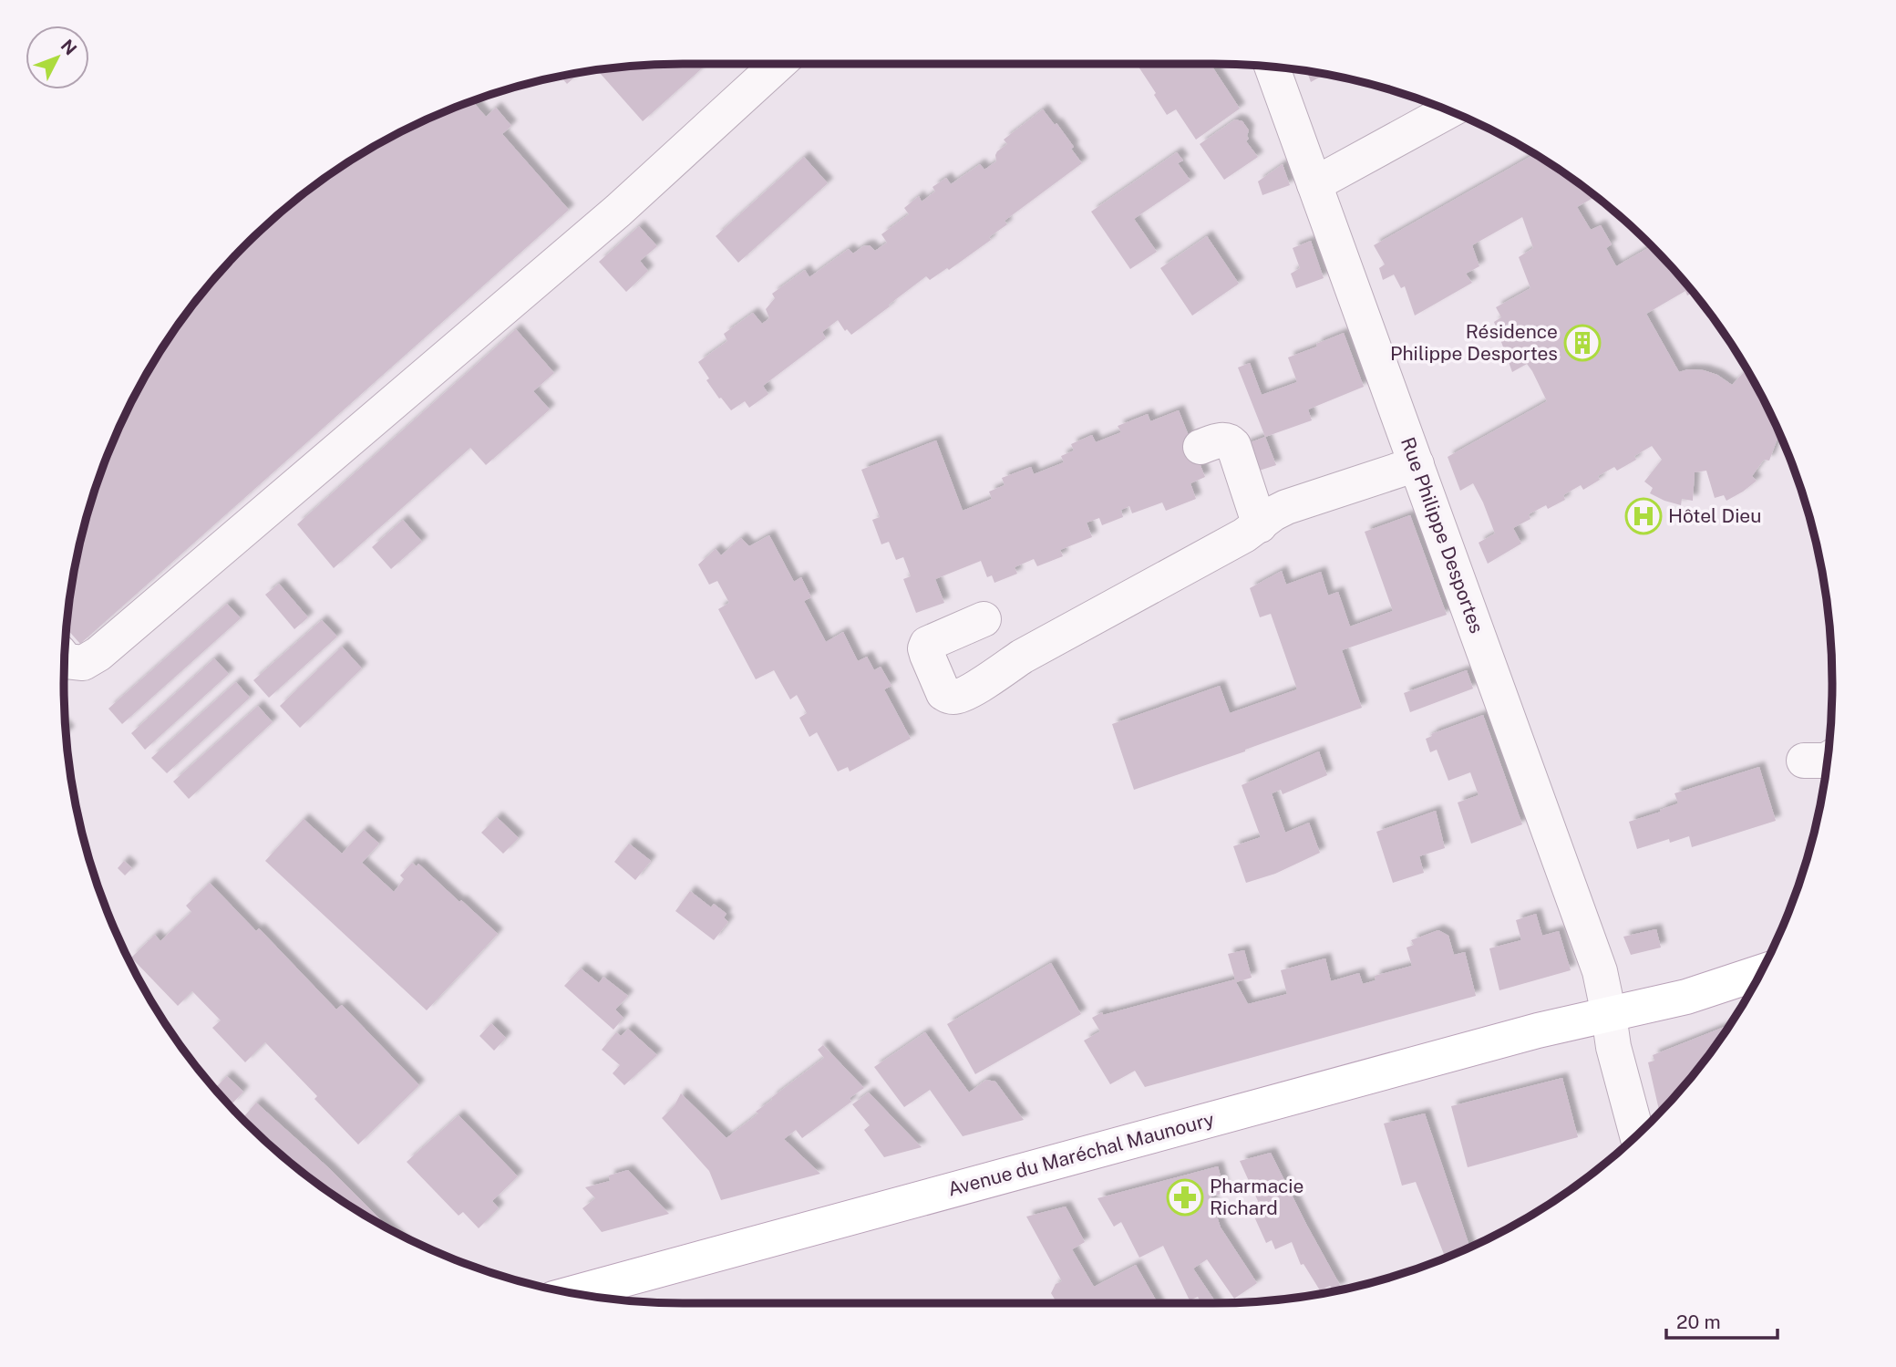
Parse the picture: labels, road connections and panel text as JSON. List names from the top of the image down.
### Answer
{
  "streets": {
    "main road": ["Avenue du Maréchal Maunoury"],
    "street": ["Rue Philippe Desportes"]
  },
  "crossings": [
    ["Rue Philippe Desportes", "Avenue du Maréchal Maunoury"]
  ],
  "places": {
    "building": ["Résidence Philippe Desportes"],
    "hospital": ["Hôtel Dieu"],
    "pharmacy": ["Pharmacie Richard"]
  },
  "scale_bar": "20 m",
  "north": "top right"
}
